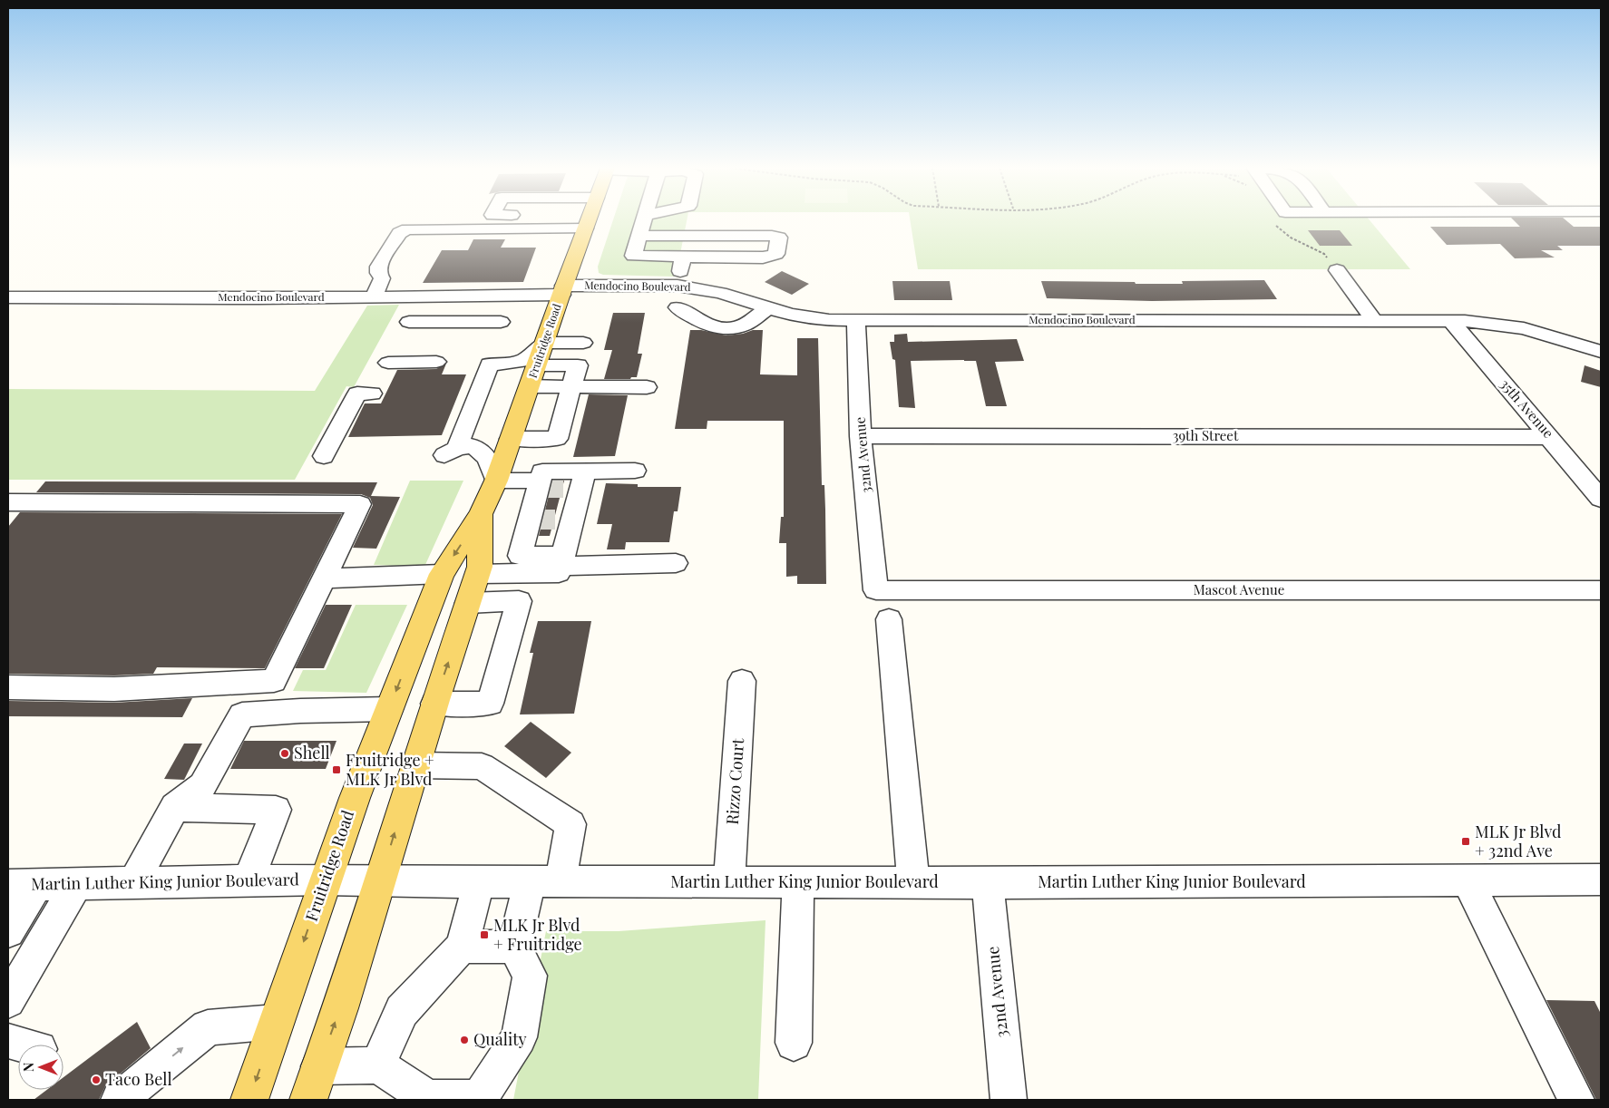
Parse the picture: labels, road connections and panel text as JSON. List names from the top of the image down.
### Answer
{
  "streets": {
    "main road": ["Fruitridge Road"],
    "street": [
      "Mendocino Boulevard",
      "35th Avenue",
      "39th Street",
      "32nd Avenue",
      "Mascot Avenue",
      "Rizzo Court",
      "Martin Luther King Junior Boulevard"
    ]
  },
  "crossings": [
    ["Mendocino Boulevard", "Fruitridge Road"],
    ["Mendocino Boulevard", "35th Avenue"],
    ["Mendocino Boulevard", "32nd Avenue"],
    ["Fruitridge Road", "Martin Luther King Junior Boulevard"],
    ["35th Avenue", "39th Street"],
    ["39th Street", "32nd Avenue"],
    ["32nd Avenue", "Mascot Avenue"],
    ["32nd Avenue", "Martin Luther King Junior Boulevard"],
    ["Rizzo Court", "Martin Luther King Junior Boulevard"]
  ],
  "places": {
    "other": ["Shell", "Quality", "Taco Bell"],
    "transit": ["Fruitridge + MLK Jr Blvd", "MLK Jr Blvd + 32nd Ave", "MLK Jr Blvd + Fruitridge"]
  },
  "north": "left"
}
